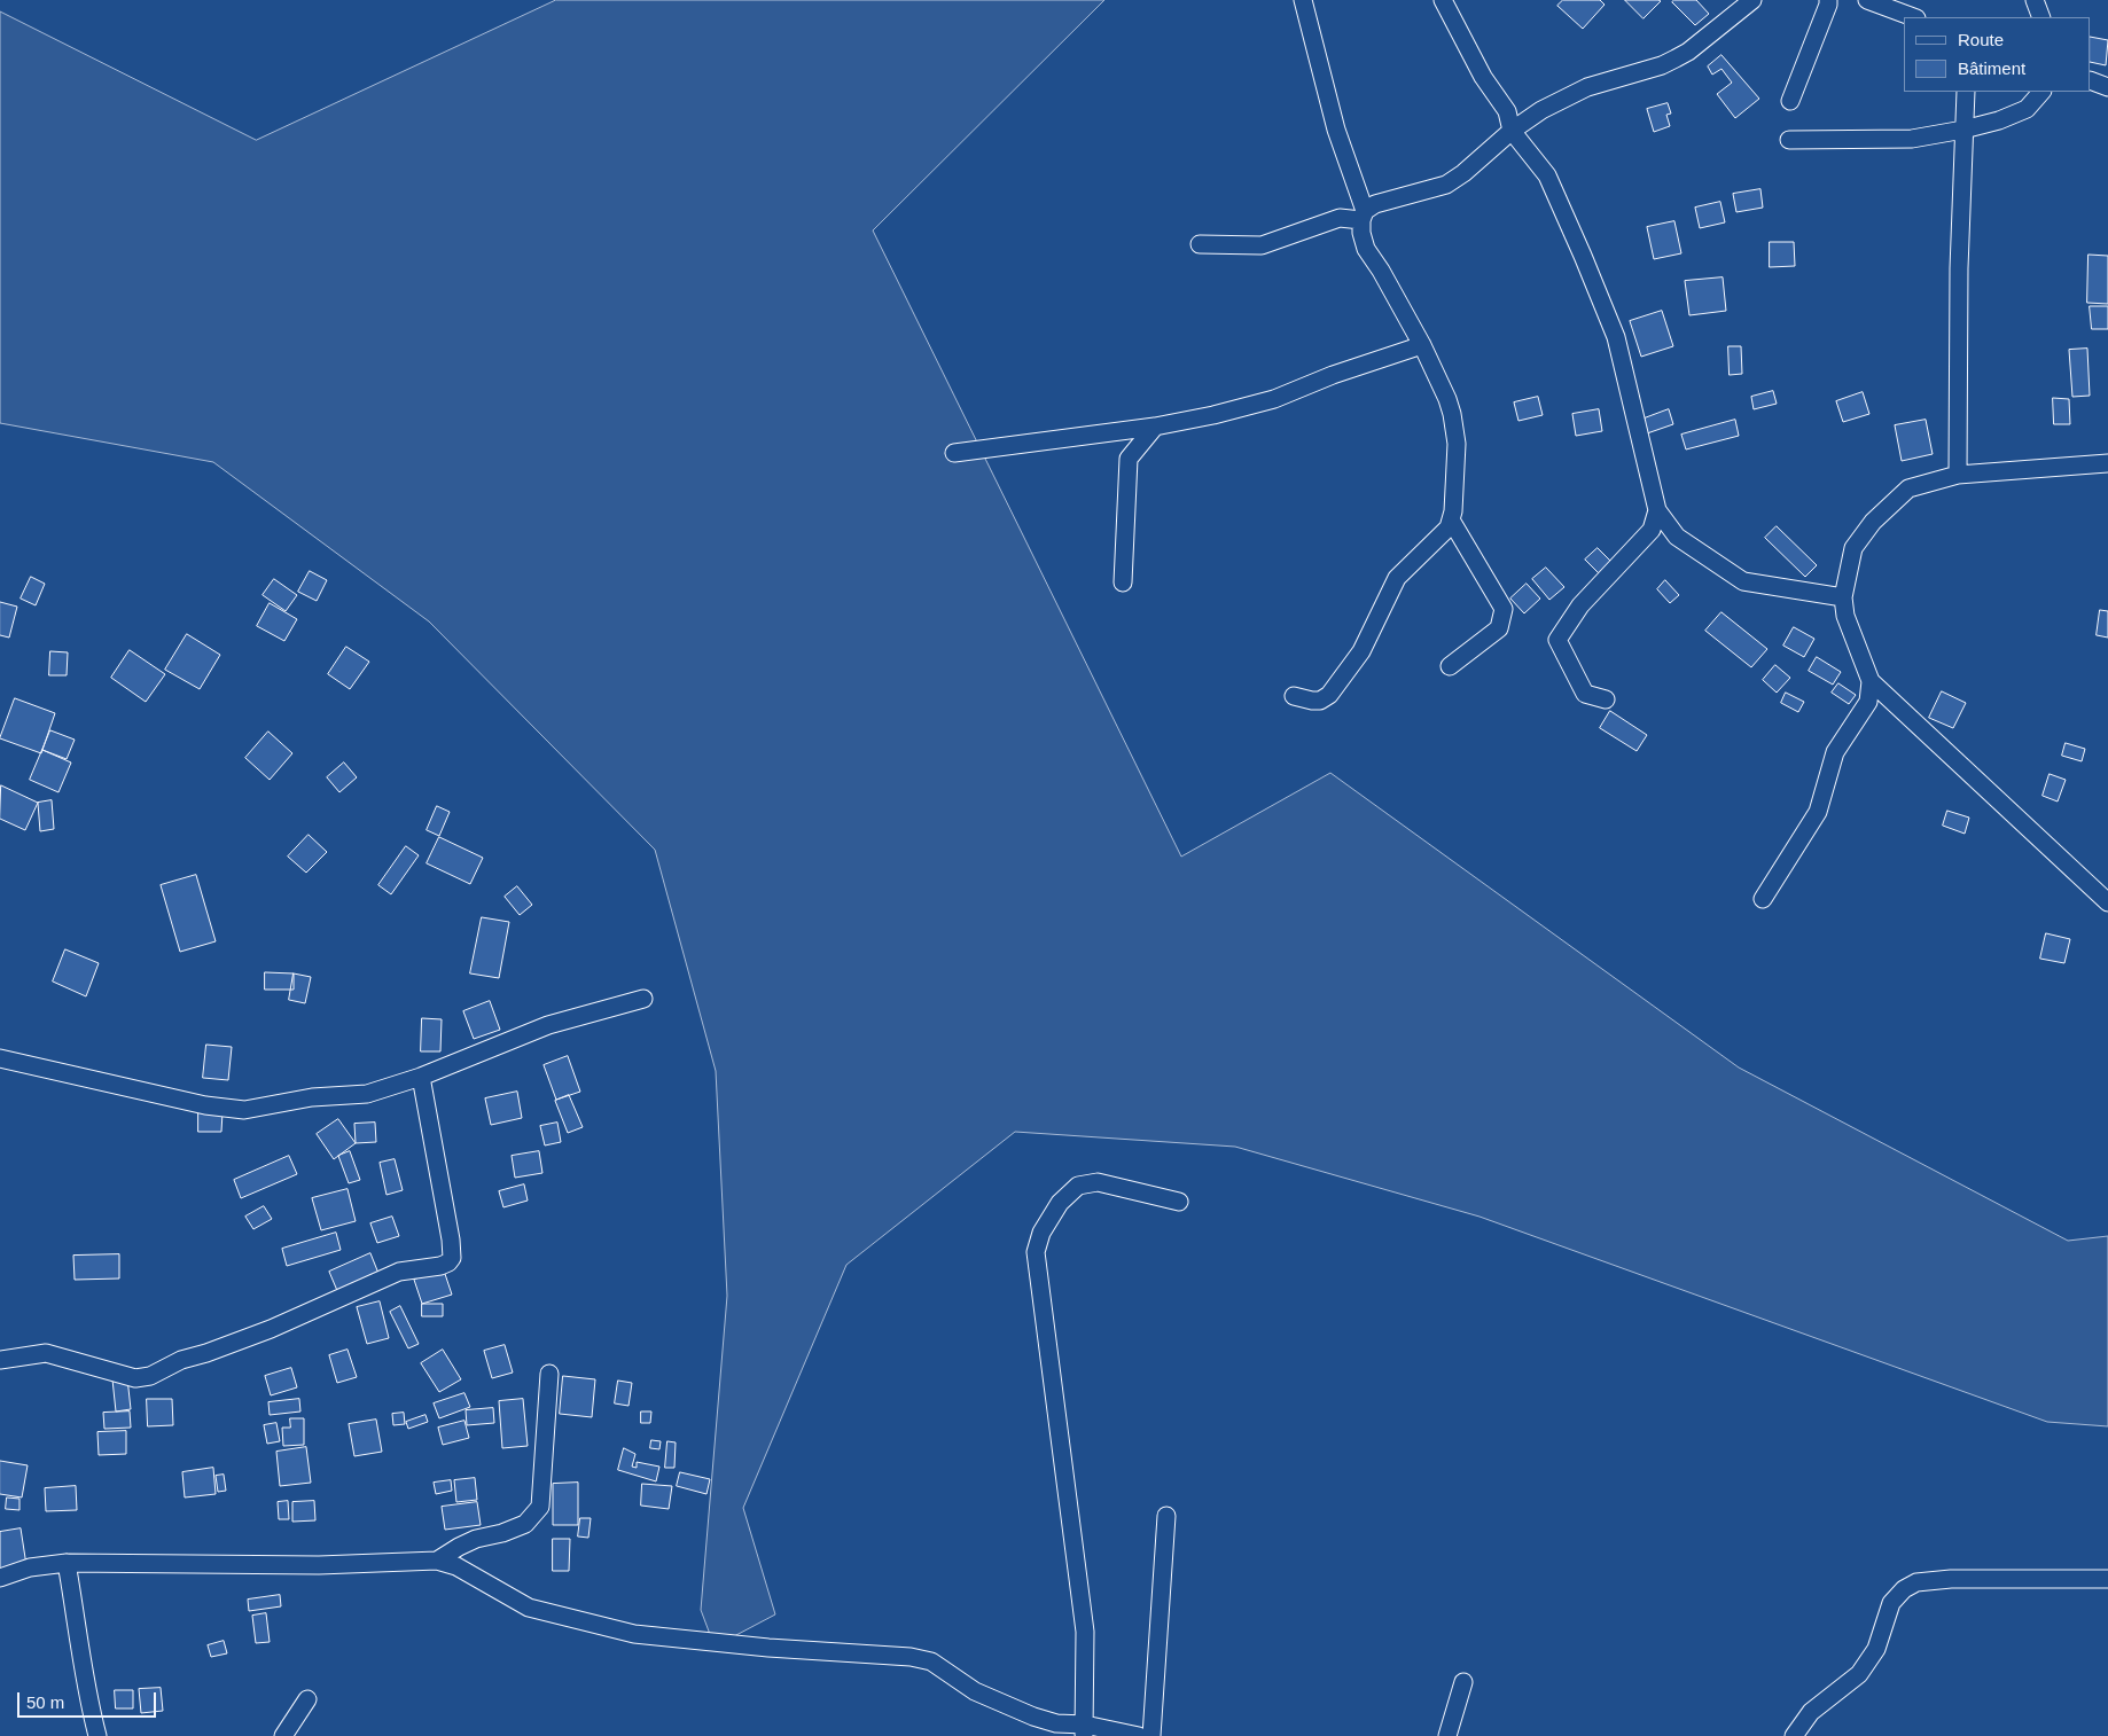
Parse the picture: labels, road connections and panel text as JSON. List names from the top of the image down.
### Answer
{
  "legend": ["Route", "Bâtiment"],
  "scale_bar": "50 m"
}
